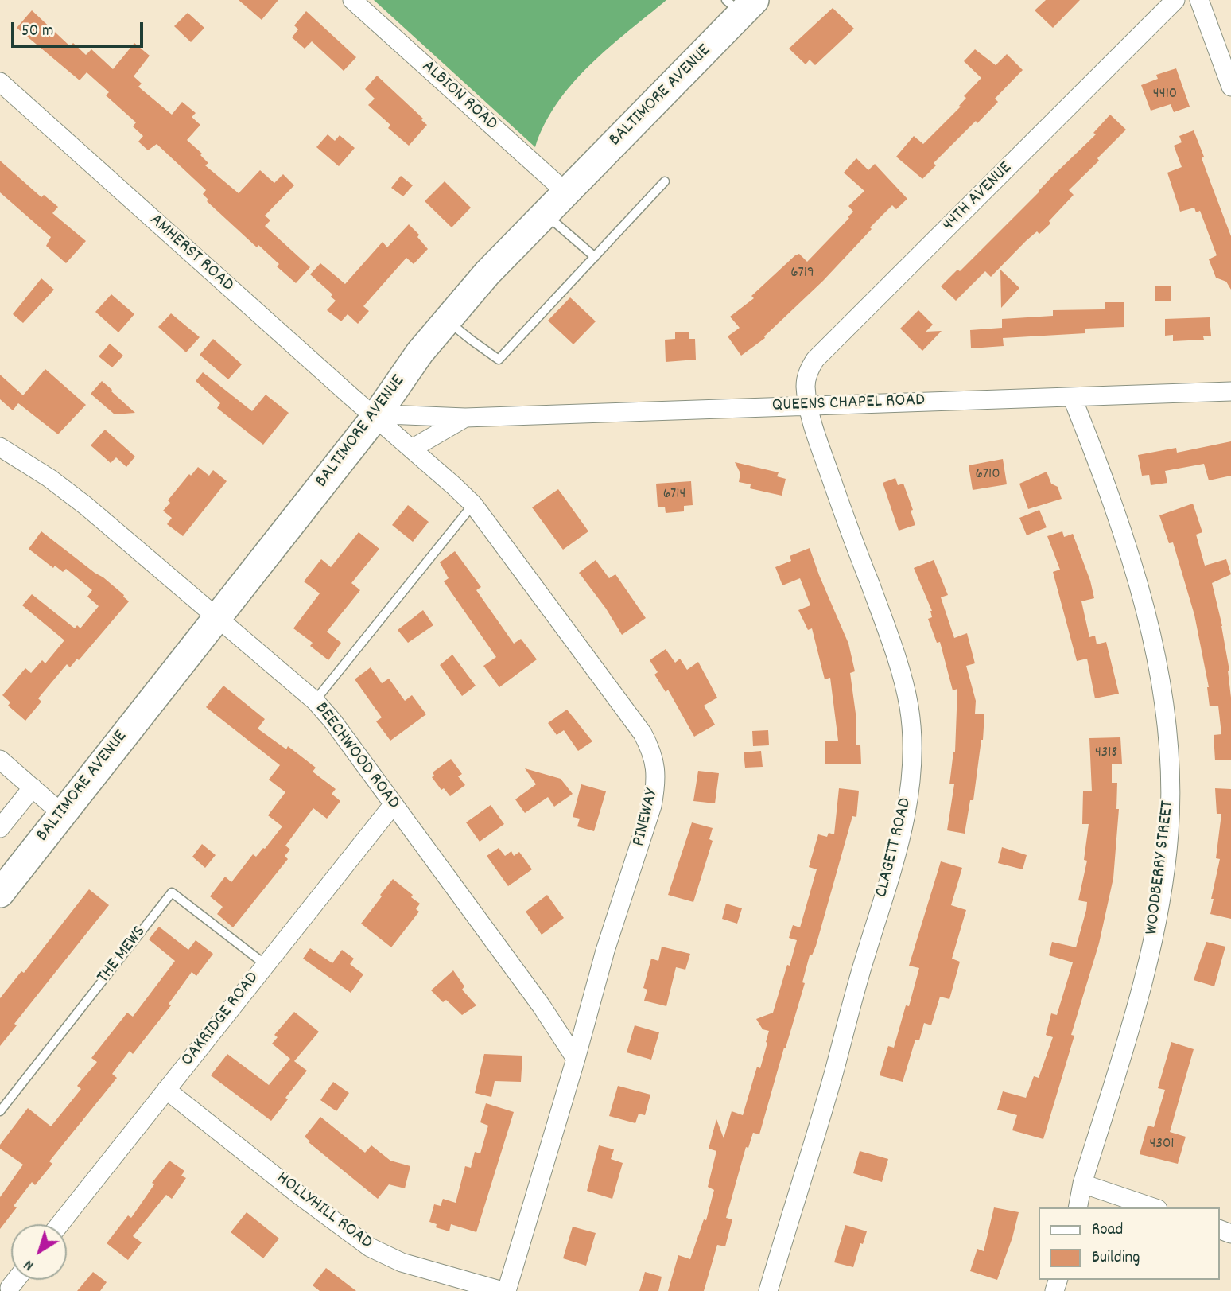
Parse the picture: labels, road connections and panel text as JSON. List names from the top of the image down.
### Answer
{
  "streets": {
    "main road": ["BALTIMORE AVENUE"],
    "street": [
      "ALBION ROAD",
      "44TH AVENUE",
      "AMHERST ROAD",
      "QUEENS CHAPEL ROAD",
      "BEECHWOOD ROAD",
      "PINEWAY",
      "CLAGETT ROAD",
      "WOODBERRY STREET",
      "OAKRIDGE ROAD",
      "HOLLYHILL ROAD"
    ],
    "lane": ["THE MEWS"]
  },
  "crossings": [
    ["ALBION ROAD", "BALTIMORE AVENUE"],
    ["BALTIMORE AVENUE", "AMHERST ROAD"],
    ["BALTIMORE AVENUE", "QUEENS CHAPEL ROAD"],
    ["BALTIMORE AVENUE", "BEECHWOOD ROAD"],
    ["BALTIMORE AVENUE", "PINEWAY"],
    ["44TH AVENUE", "QUEENS CHAPEL ROAD"],
    ["44TH AVENUE", "CLAGETT ROAD"],
    ["AMHERST ROAD", "QUEENS CHAPEL ROAD"],
    ["AMHERST ROAD", "PINEWAY"],
    ["QUEENS CHAPEL ROAD", "PINEWAY"],
    ["QUEENS CHAPEL ROAD", "CLAGETT ROAD"],
    ["QUEENS CHAPEL ROAD", "WOODBERRY STREET"],
    ["BEECHWOOD ROAD", "PINEWAY"],
    ["BEECHWOOD ROAD", "OAKRIDGE ROAD"],
    ["THE MEWS", "OAKRIDGE ROAD"],
    ["OAKRIDGE ROAD", "HOLLYHILL ROAD"]
  ],
  "house_numbers": [
    "4410",
    "6719",
    "6710",
    "6714",
    "4318",
    "4301"
  ],
  "legend": ["Road", "Building"],
  "scale_bar": "50 m",
  "north": "bottom left"
}
